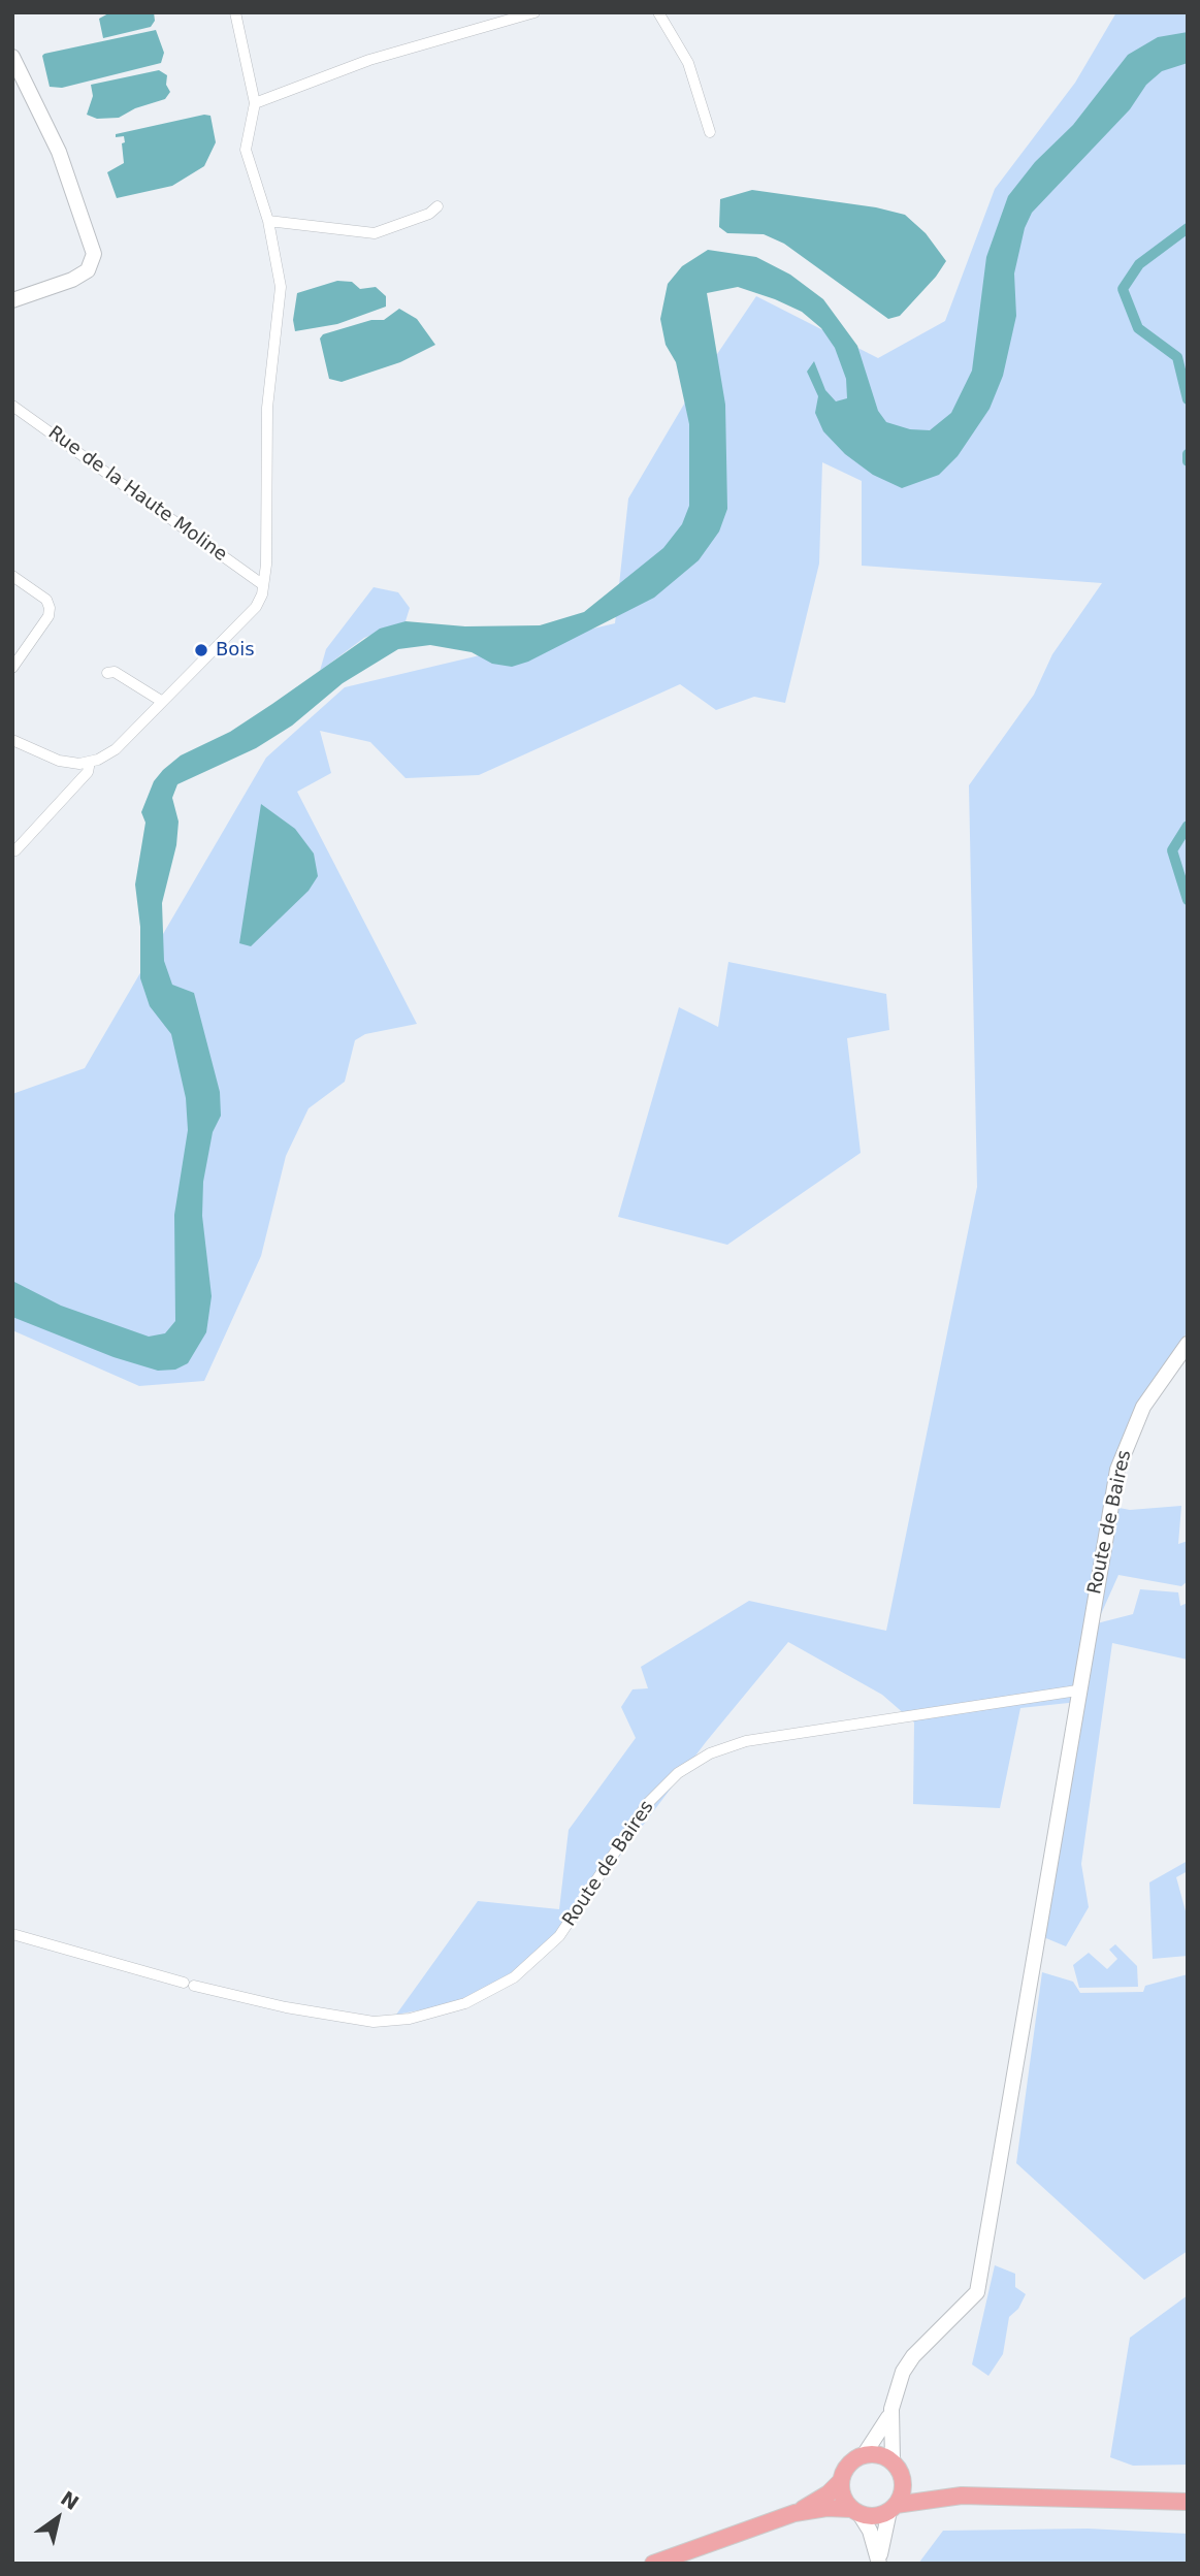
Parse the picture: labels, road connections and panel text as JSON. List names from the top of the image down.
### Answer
{
  "streets": {
    "street": ["Rue de la Haute Moline", "Route de Baires"]
  },
  "places": ["Bois"],
  "north": "top right"
}
